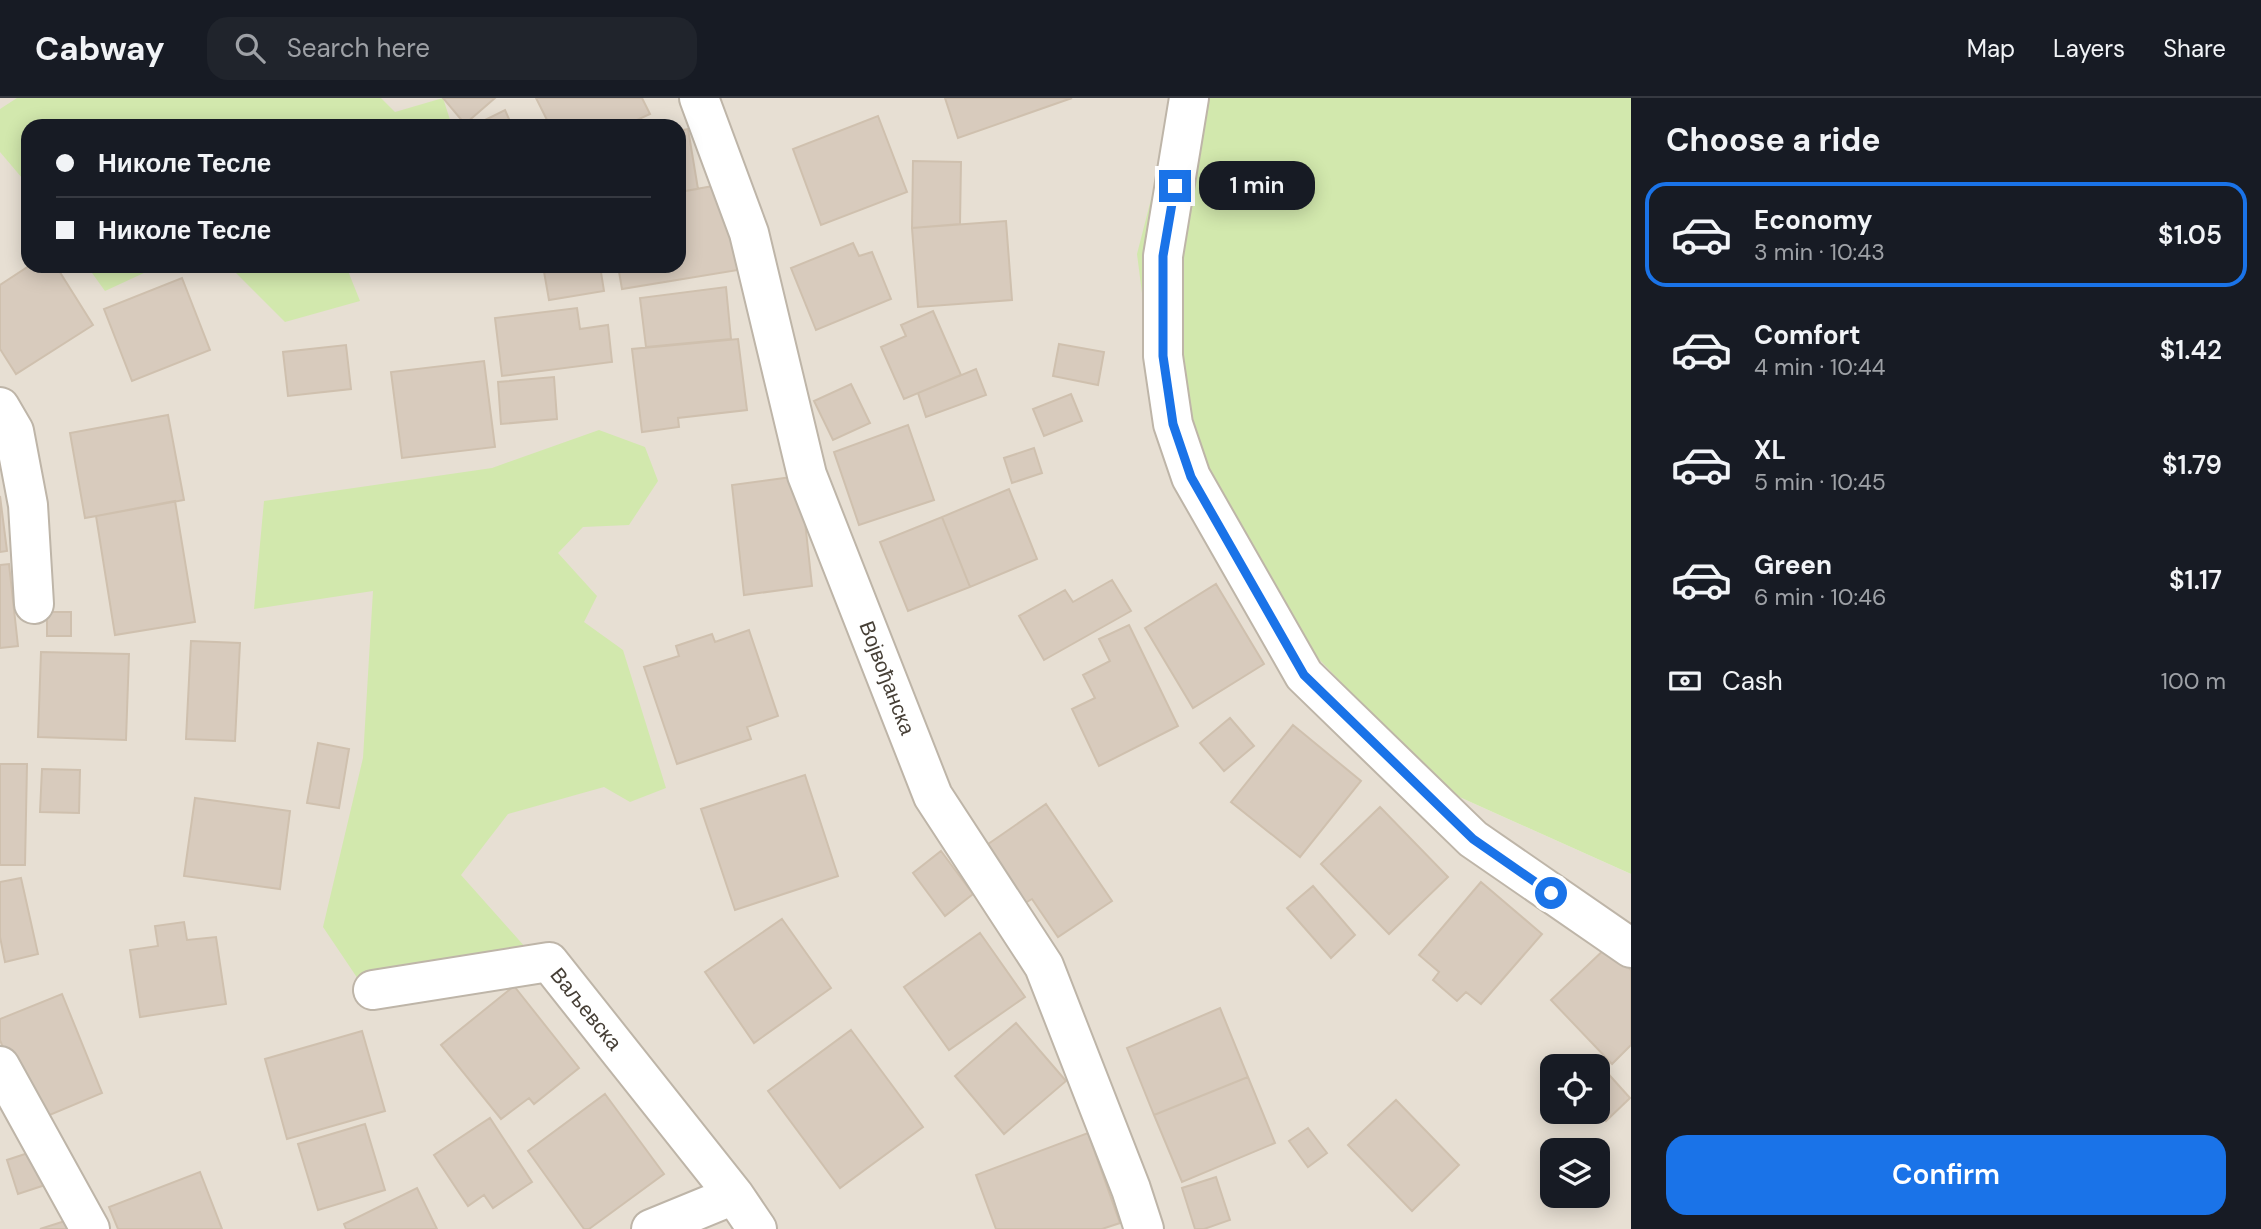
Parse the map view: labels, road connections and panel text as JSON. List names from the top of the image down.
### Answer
{
  "streets": {
    "street": ["Војвођанска", "Ваљевска"]
  },
  "page": {
    "header": "Cabway",
    "search": "Search here",
    "nav": ["Map", "Layers", "Share"],
    "heading": "Choose a ride",
    "banner": ["Николе Тесле", "Николе Тесле"],
    "bubble": "1 min",
    "list": [
      {
        "name": "Economy",
        "note": "3 min · 10:43",
        "value": "$1.05"
      },
      {
        "name": "Comfort",
        "note": "4 min · 10:44",
        "value": "$1.42"
      },
      {
        "name": "XL",
        "note": "5 min · 10:45",
        "value": "$1.79"
      },
      {
        "name": "Green",
        "note": "6 min · 10:46",
        "value": "$1.17"
      }
    ],
    "pay": ["Cash", "100 m"],
    "buttons": "Confirm"
  }
}
